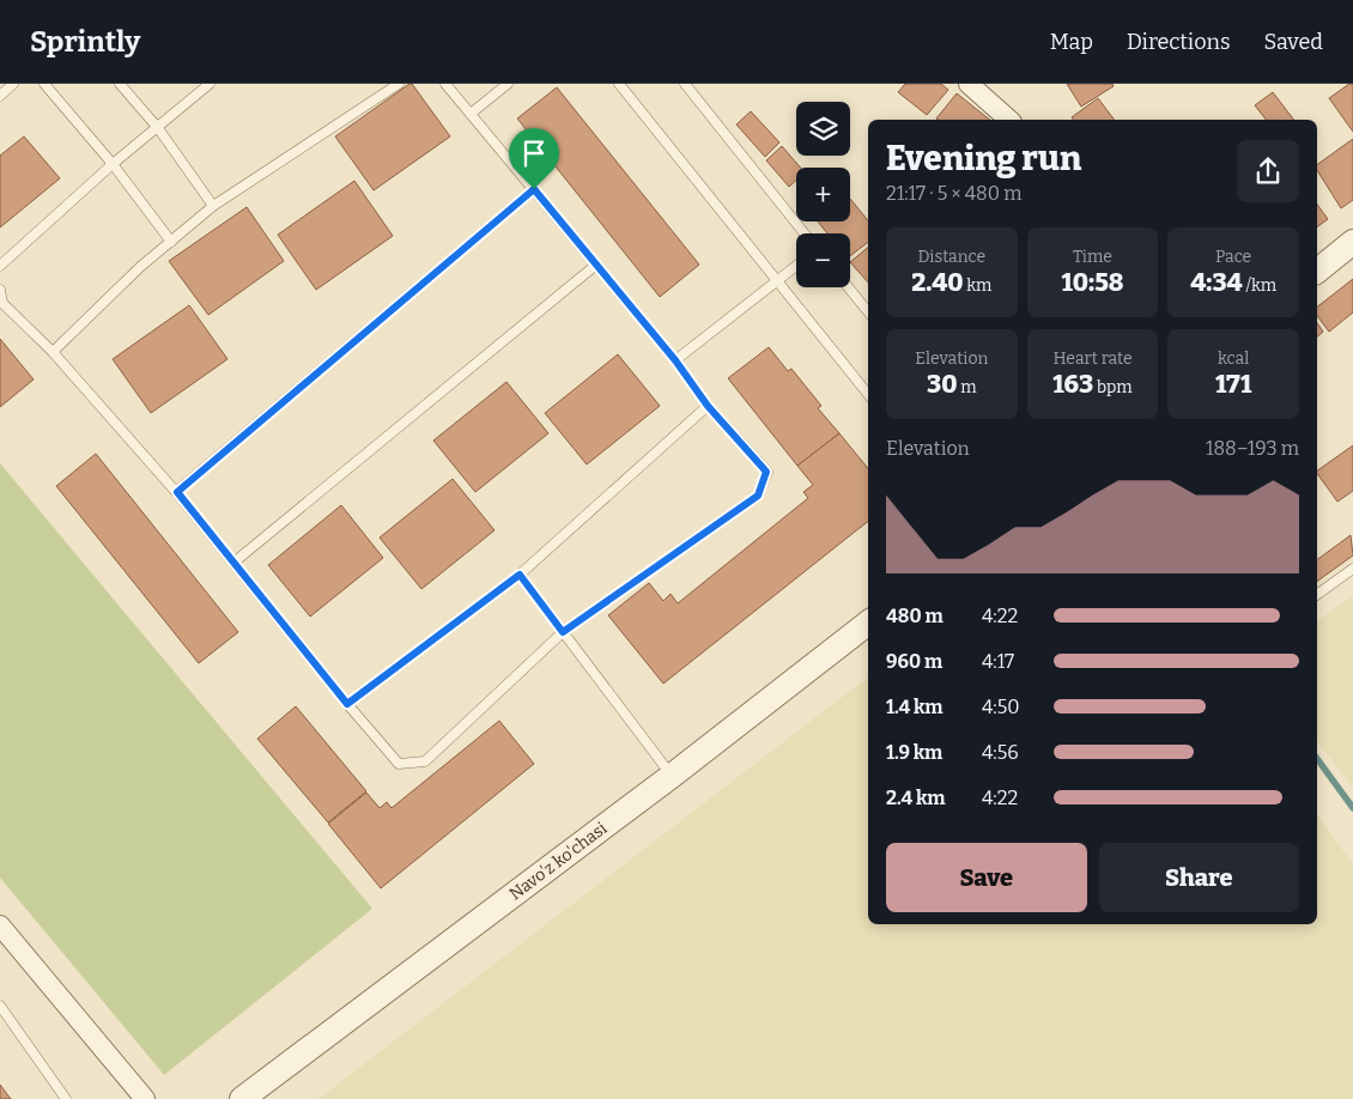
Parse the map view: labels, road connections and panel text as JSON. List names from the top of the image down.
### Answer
{
  "streets": {
    "street": ["Navo'z ko'chasi"]
  },
  "page": {
    "header": "Sprintly",
    "nav": ["Map", "Directions", "Saved"],
    "map_buttons": ["+", "−"],
    "heading": ["Evening run", "21:17 · 5 × 480 m"],
    "stats": [
      ["Distance", "2.40 km"],
      ["Time", "10:58"],
      ["Pace", "4:34 /km"],
      ["Elevation", "30 m"],
      ["Heart rate", "163 bpm"],
      ["kcal", "171"]
    ],
    "chart": ["Elevation", "188–193 m"],
    "list": [
      {
        "name": "480 m",
        "note": "4:22"
      },
      {
        "name": "960 m",
        "note": "4:17"
      },
      {
        "name": "1.4 km",
        "note": "4:50"
      },
      {
        "name": "1.9 km",
        "note": "4:56"
      },
      {
        "name": "2.4 km",
        "note": "4:22"
      }
    ],
    "buttons": ["Save", "Share"]
  }
}
